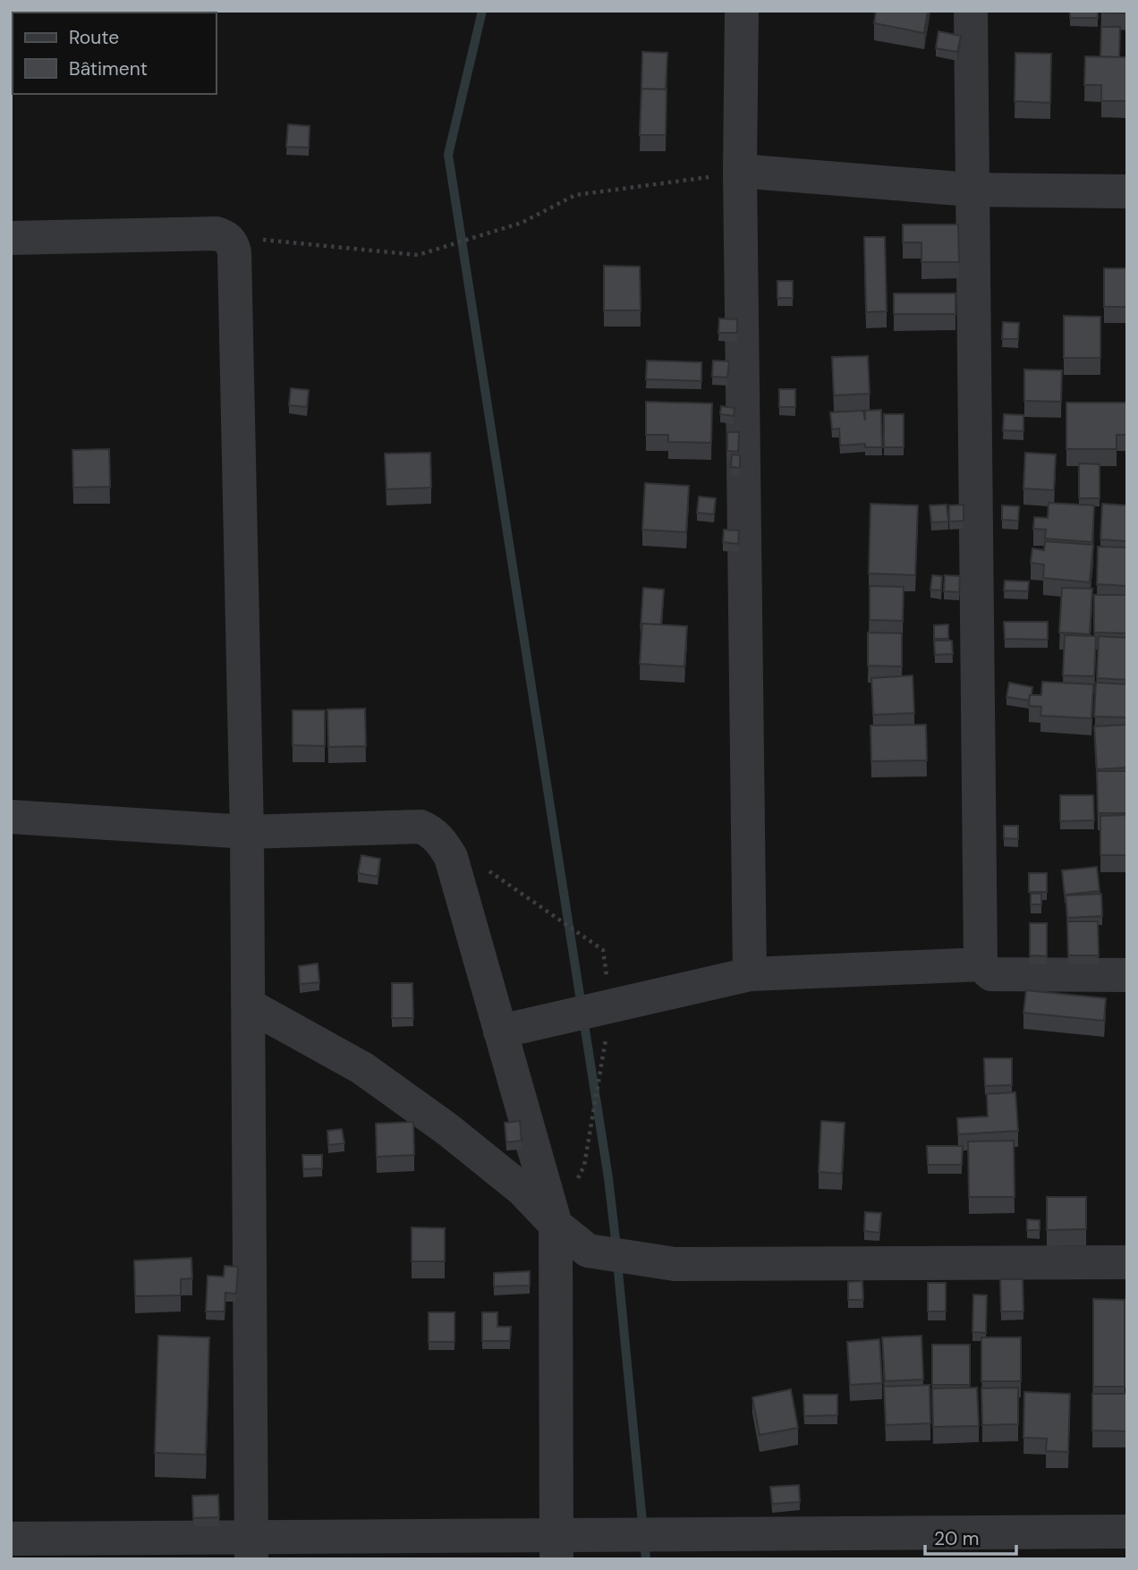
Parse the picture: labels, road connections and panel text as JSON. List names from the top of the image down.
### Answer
{
  "legend": ["Route", "Bâtiment"],
  "scale_bar": "20 m"
}
